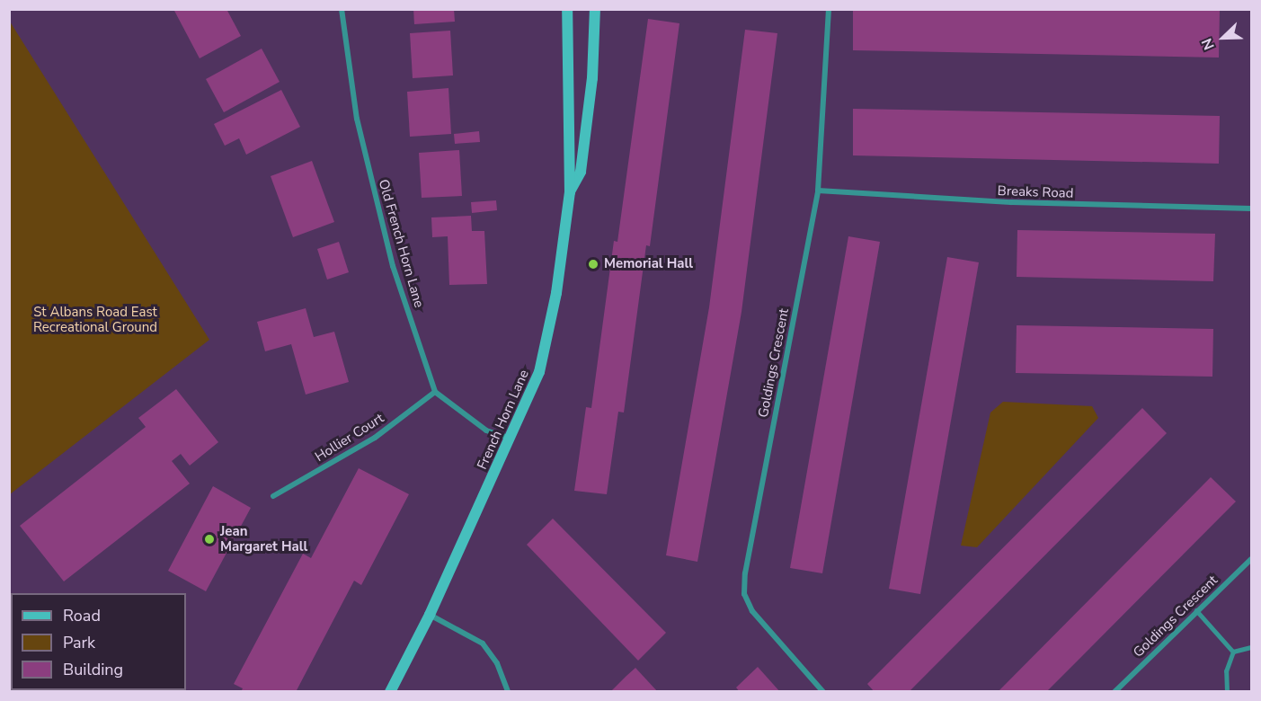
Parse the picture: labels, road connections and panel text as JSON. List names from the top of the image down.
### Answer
{
  "streets": {
    "main road": ["French Horn Lane"],
    "street": [
      "Breaks Road",
      "Old French Horn Lane",
      "Goldings Crescent",
      "Hollier Court"
    ]
  },
  "crossings": [
    ["Breaks Road", "Goldings Crescent"],
    ["Old French Horn Lane", "Hollier Court"]
  ],
  "parks": ["St Albans Road East Recreational Ground"],
  "places": ["Memorial Hall", "Jean Margaret Hall"],
  "legend": ["Road", "Park", "Building"],
  "north": "bottom left"
}
